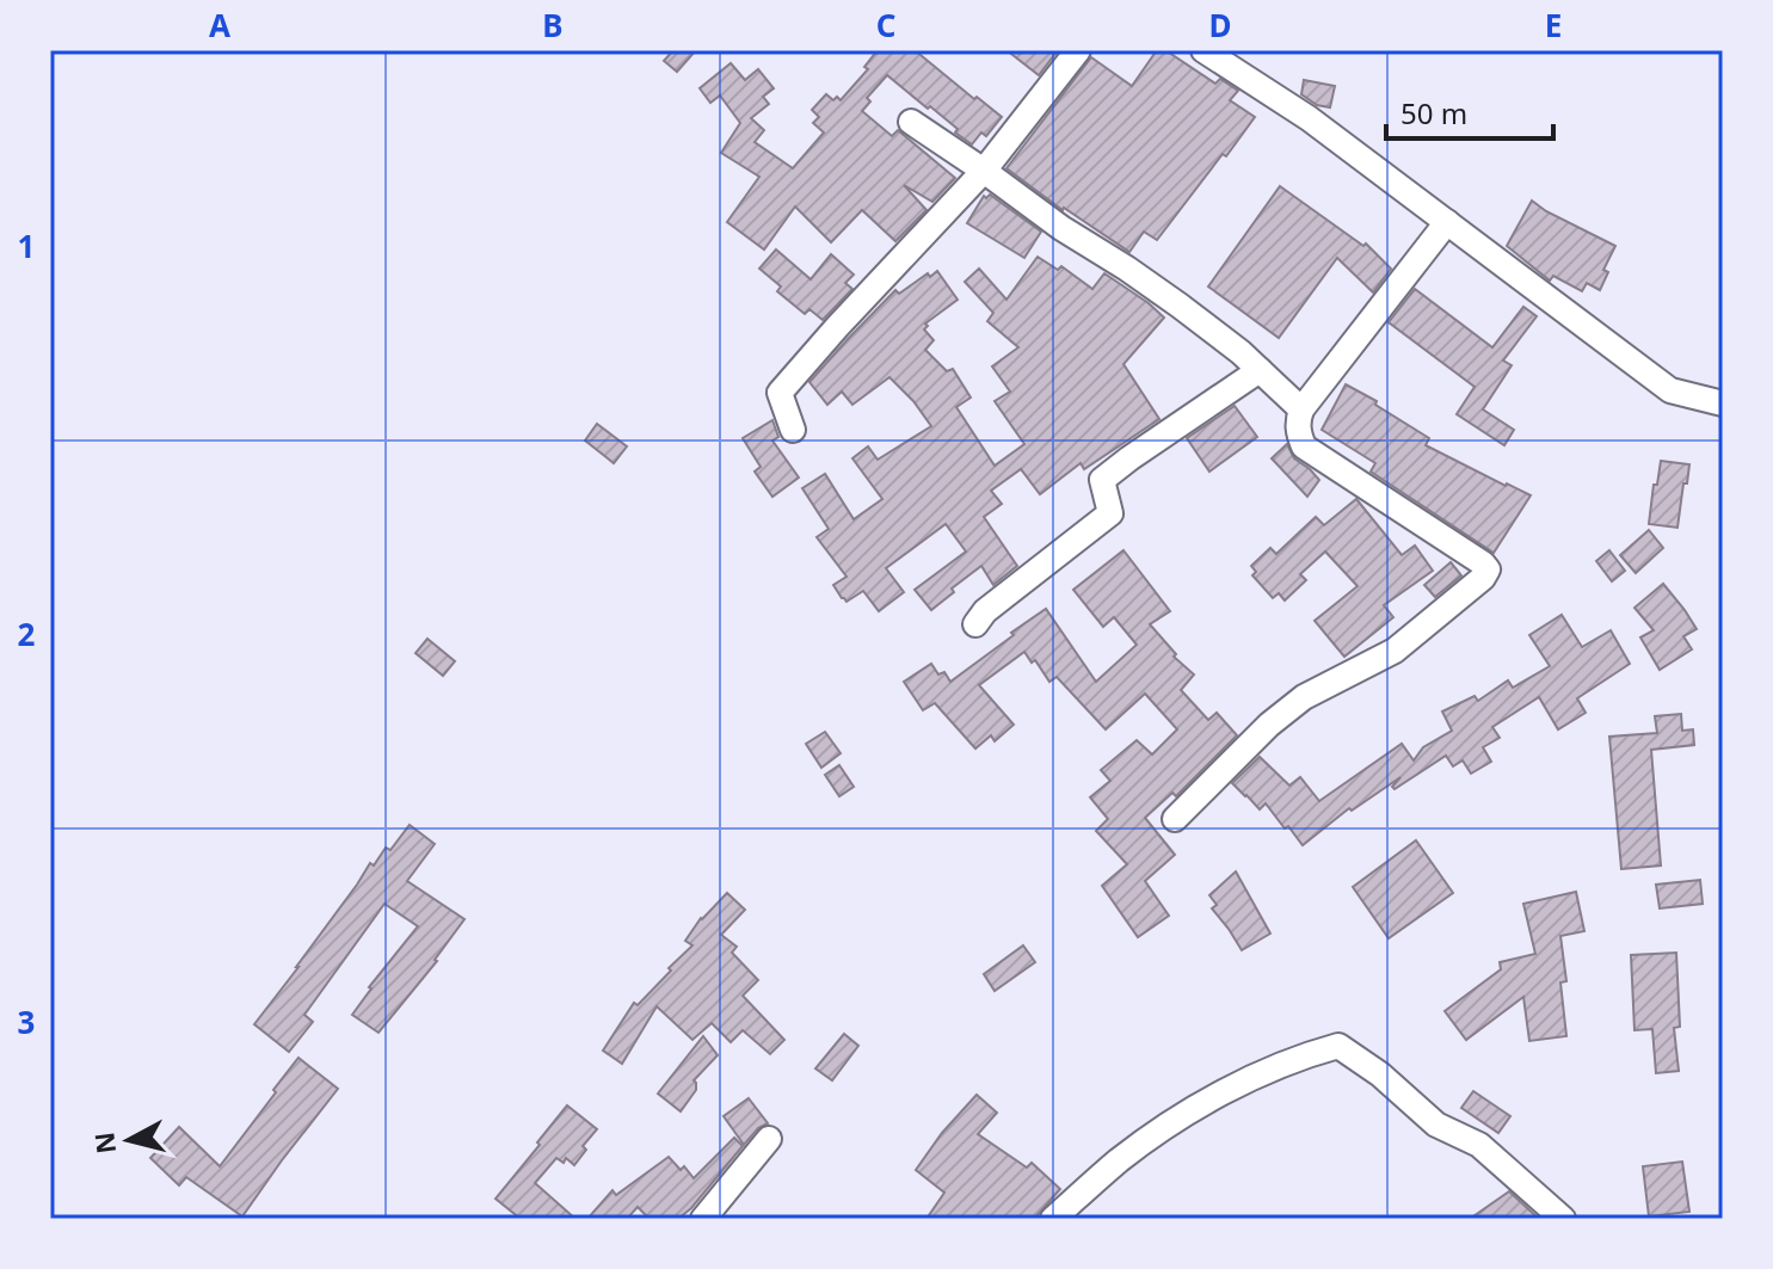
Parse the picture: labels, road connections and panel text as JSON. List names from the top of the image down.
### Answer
{
  "scale_bar": "50 m",
  "north": "left",
  "grid": {
    "columns": [
      "A",
      "B",
      "C",
      "D",
      "E"
    ],
    "rows": ["1", "2", "3"]
  }
}
